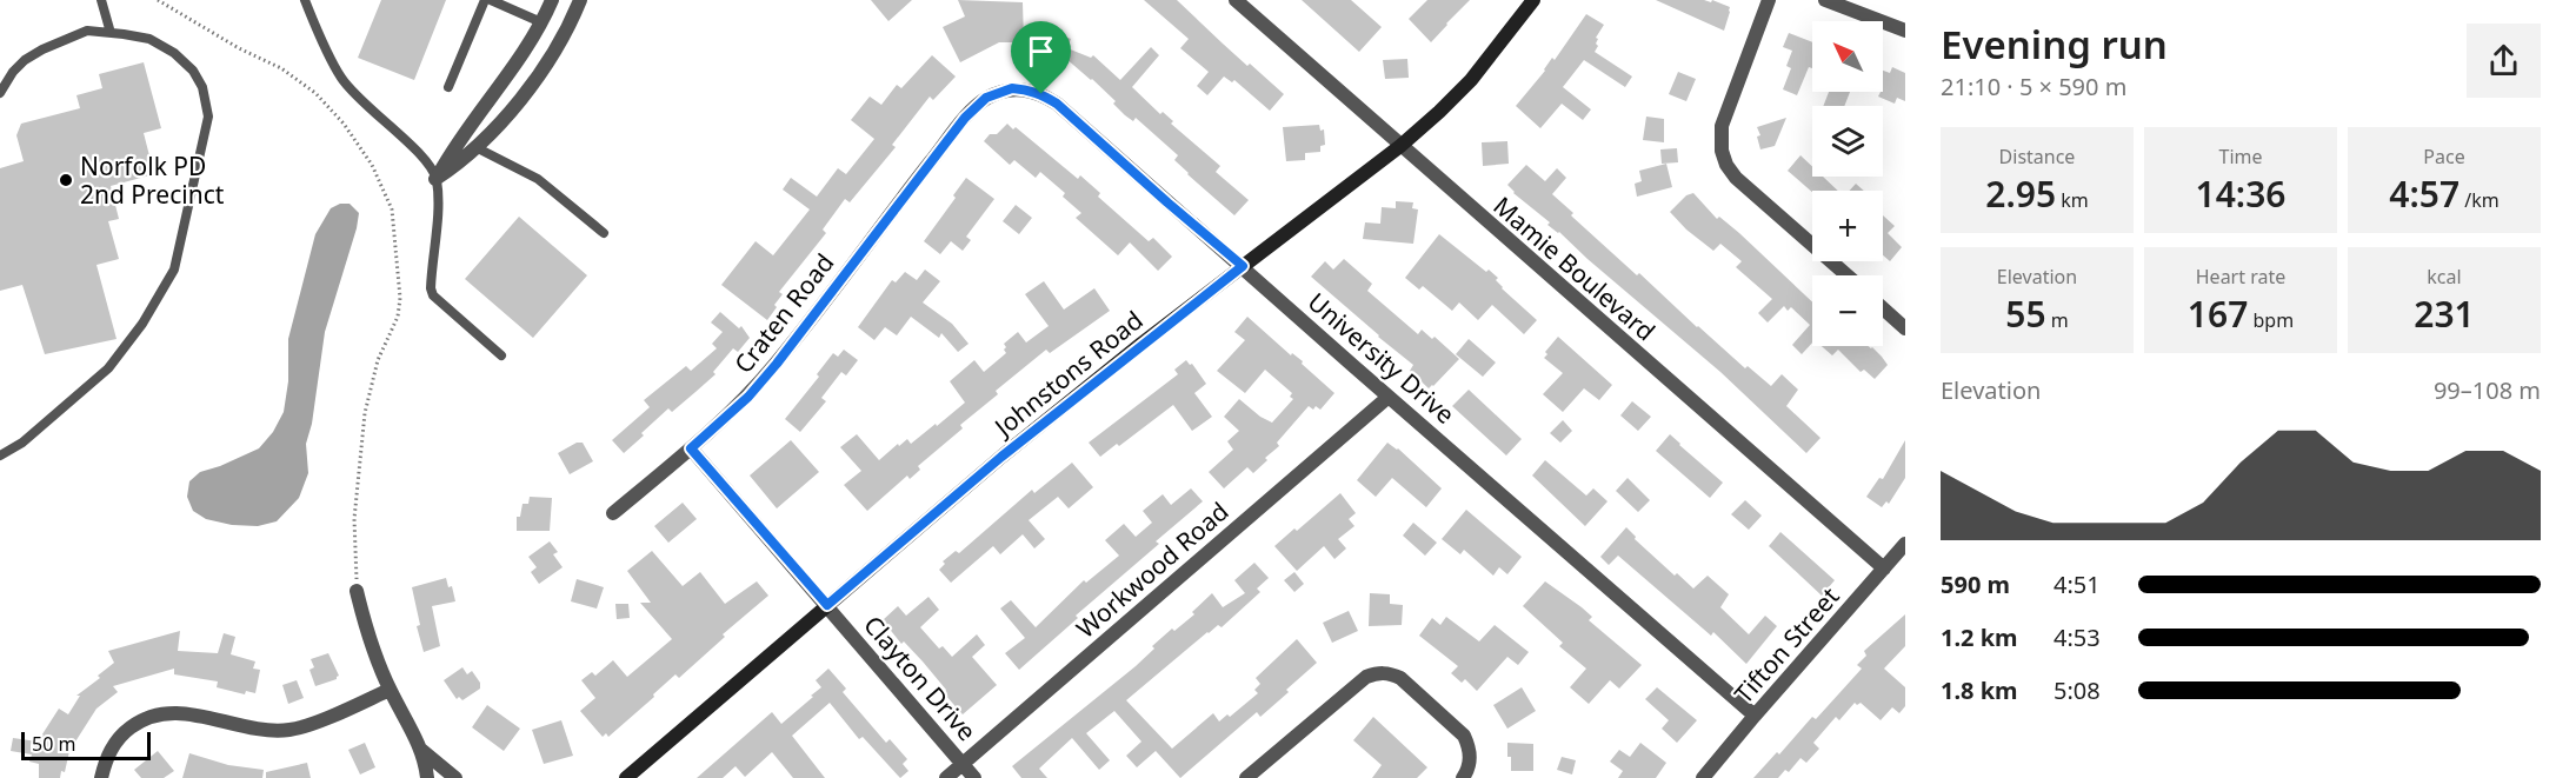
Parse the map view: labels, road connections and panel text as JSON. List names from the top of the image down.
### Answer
{
  "streets": {
    "street": [
      "Mamie Boulevard",
      "Craten Road",
      "University Drive",
      "Johnstons Road",
      "Workwood Road",
      "Tifton Street",
      "Clayton Drive"
    ]
  },
  "crossings": [
    ["Mamie Boulevard", "Johnstons Road"],
    ["Mamie Boulevard", "Tifton Street"],
    ["Craten Road", "University Drive"],
    ["Craten Road", "Clayton Drive"],
    ["University Drive", "Johnstons Road"],
    ["University Drive", "Workwood Road"],
    ["University Drive", "Tifton Street"],
    ["Johnstons Road", "Clayton Drive"],
    ["Workwood Road", "Clayton Drive"]
  ],
  "places": ["Norfolk PD 2nd Precinct"],
  "scale_bar": "50 m",
  "north": "top left",
  "page": {
    "heading": ["Evening run", "21:10 · 5 × 590 m"],
    "map_buttons": ["+", "−"],
    "stats": [
      ["Distance", "2.95 km"],
      ["Time", "14:36"],
      ["Pace", "4:57 /km"],
      ["Elevation", "55 m"],
      ["Heart rate", "167 bpm"],
      ["kcal", "231"]
    ],
    "chart": ["Elevation", "99–108 m"],
    "list": [
      {
        "name": "590 m",
        "note": "4:51"
      },
      {
        "name": "1.2 km",
        "note": "4:53"
      },
      {
        "name": "1.8 km",
        "note": "5:08"
      }
    ],
    "scale": "50 m"
  }
}
